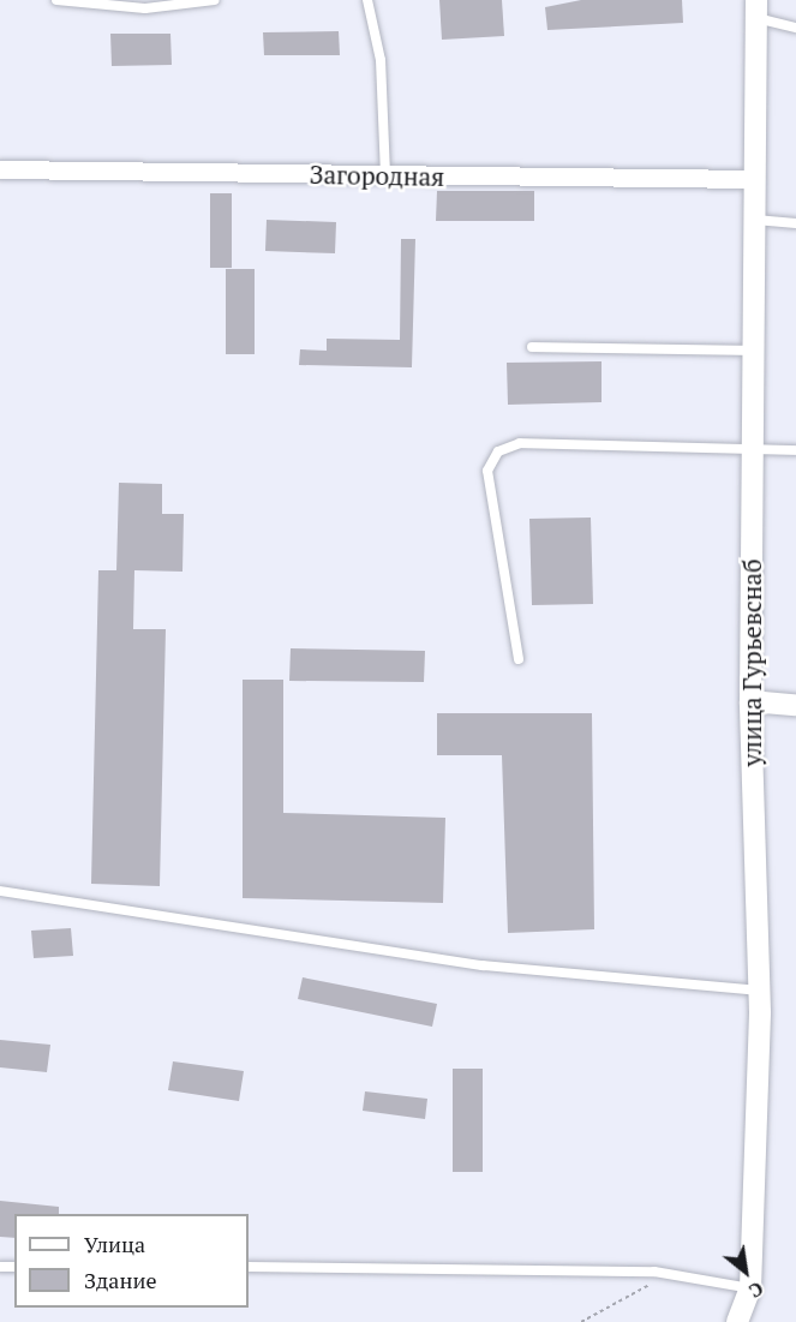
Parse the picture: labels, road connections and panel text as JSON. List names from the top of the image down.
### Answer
{
  "streets": {
    "street": ["Загородная", "улица Гурьевснаб"]
  },
  "crossings": [
    ["Загородная", "улица Гурьевснаб"]
  ],
  "legend": ["Улица", "Здание"],
  "north": "bottom right"
}
